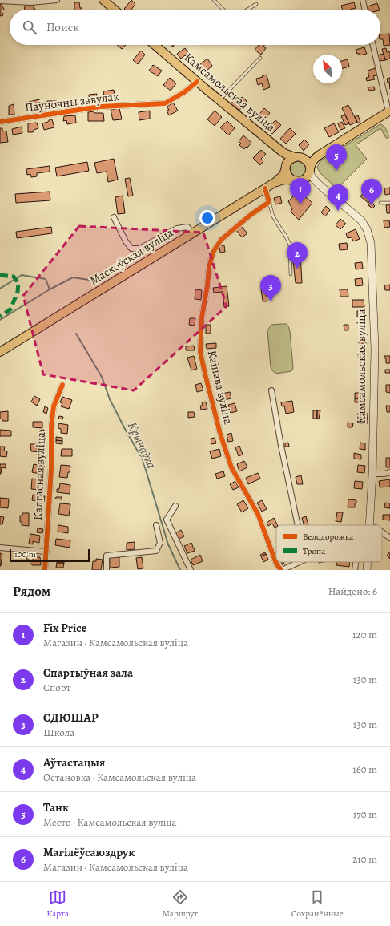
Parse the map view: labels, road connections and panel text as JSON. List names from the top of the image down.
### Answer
{
  "streets": {
    "main road": ["Камсамольская вуліца", "Маскоўская вуліца"],
    "street": ["Паўночны завулак", "Каінава вуліца", "Калгасная вуліца"]
  },
  "crossings": [
    ["Камсамольская вуліца", "Паўночны завулак"],
    ["Камсамольская вуліца", "Маскоўская вуліца"]
  ],
  "water": ["Крычаўка"],
  "legend": ["Велодорожка", "Тропа"],
  "scale_bar": "100 m",
  "north": "top left",
  "page": {
    "search": "Поиск",
    "pins": [
      "5",
      "1",
      "6",
      "4",
      "2",
      "3"
    ],
    "scale": "100 m",
    "heading": ["Рядом", "Найдено: 6"],
    "list": [
      {
        "mark": "1",
        "name": "Fix Price",
        "note": "Магазин · Камсамольская вуліца",
        "value": "120 m"
      },
      {
        "mark": "2",
        "name": "Спартыўная зала",
        "note": "Спорт",
        "value": "130 m"
      },
      {
        "mark": "3",
        "name": "СДЮШАР",
        "note": "Школа",
        "value": "130 m"
      },
      {
        "mark": "4",
        "name": "Аўтастацыя",
        "note": "Остановка · Камсамольская вуліца",
        "value": "160 m"
      },
      {
        "mark": "5",
        "name": "Танк",
        "note": "Место · Камсамольская вуліца",
        "value": "170 m"
      },
      {
        "mark": "6",
        "name": "Магілёўсаюздрук",
        "note": "Магазин · Камсамольская вуліца",
        "value": "210 m"
      }
    ],
    "nav": ["Карта", "Маршрут", "Сохранённые"]
  }
}
